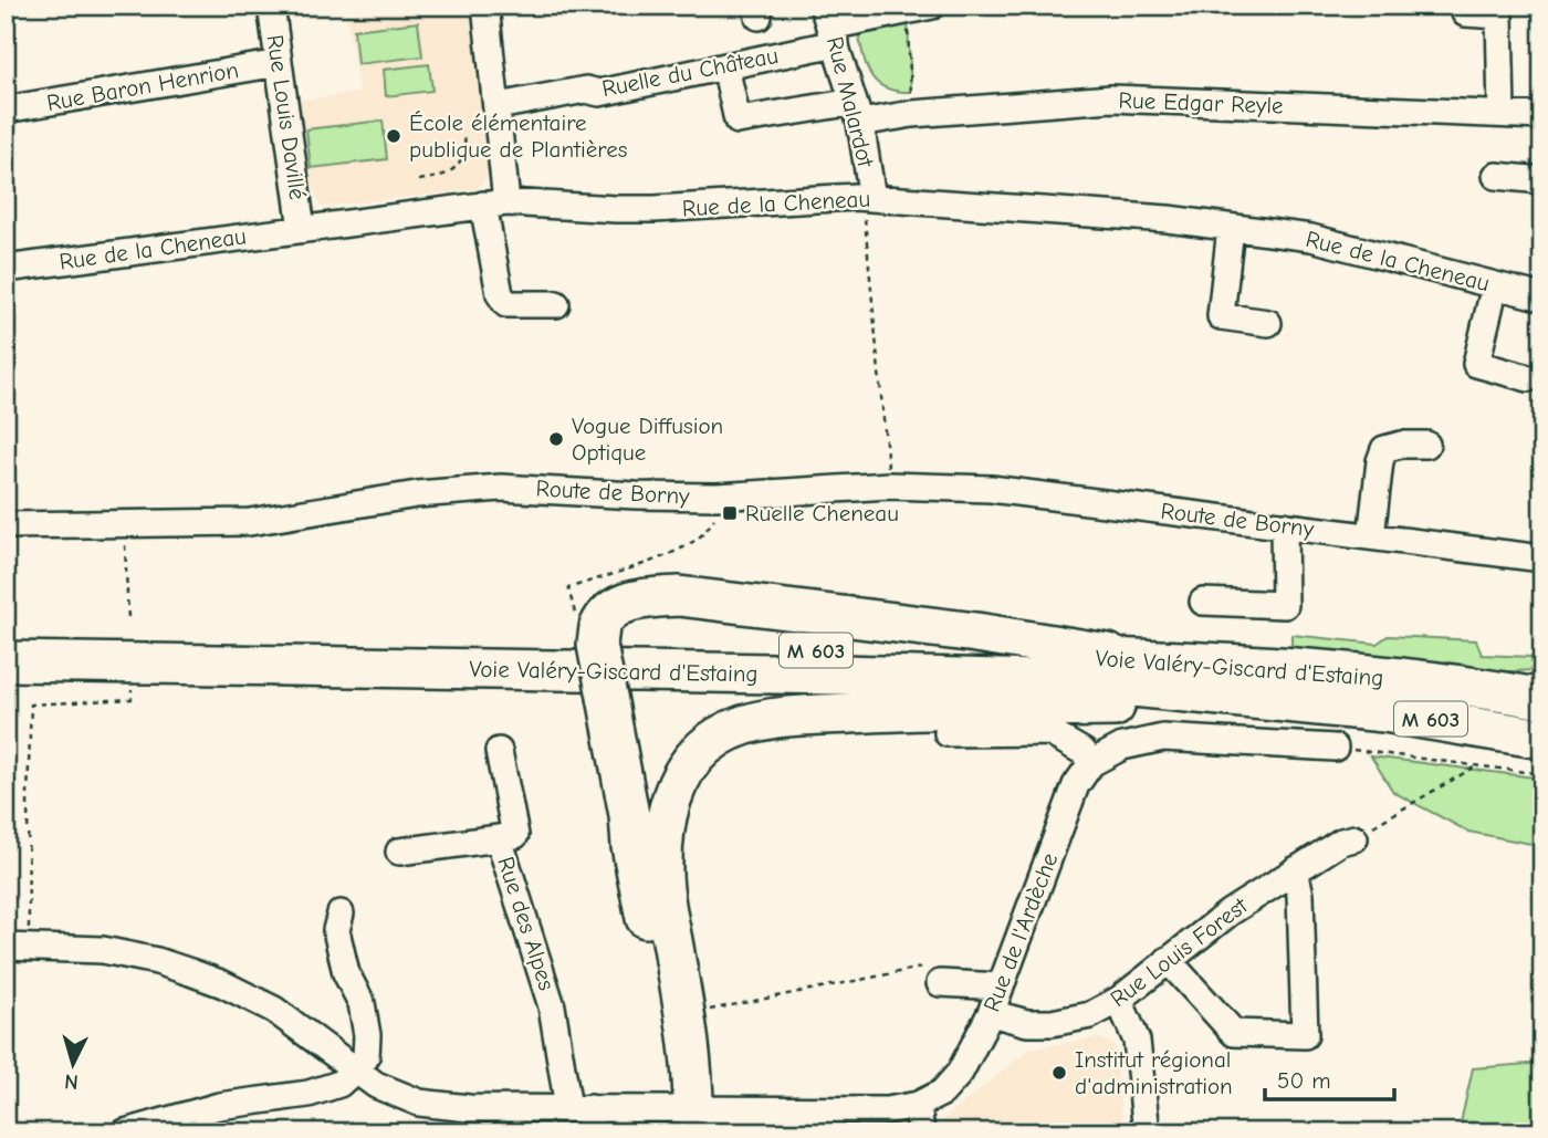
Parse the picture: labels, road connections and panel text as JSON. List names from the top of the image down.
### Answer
{
  "streets": {
    "highway": ["M 603", "Voie Valéry-Giscard d'Estaing"],
    "street": [
      "Ruelle du Château",
      "Rue Baron Henrion",
      "Rue Malardot",
      "Rue Edgar Reyle",
      "Rue Louis Davillé",
      "Rue de la Cheneau",
      "Route de Borny",
      "Rue des Alpes",
      "Rue de l'Ardèche",
      "Rue Louis Forest"
    ]
  },
  "crossings": [
    ["Ruelle du Château", "Rue Malardot"],
    ["Ruelle du Château", "Rue Edgar Reyle"],
    ["Rue Baron Henrion", "Rue Louis Davillé"],
    ["Rue Malardot", "Rue Edgar Reyle"],
    ["Rue Malardot", "Rue de la Cheneau"],
    ["Rue Louis Davillé", "Rue de la Cheneau"],
    ["Rue des Alpes", "Rue de l'Ardèche"],
    ["Rue de l'Ardèche", "Rue Louis Forest"]
  ],
  "places": {
    "other": ["École élémentaire publique de Plantières", "Vogue Diffusion Optique", "Institut régional d'administration"],
    "transit": ["Ruelle Cheneau"]
  },
  "scale_bar": "50 m",
  "north": "bottom"
}
